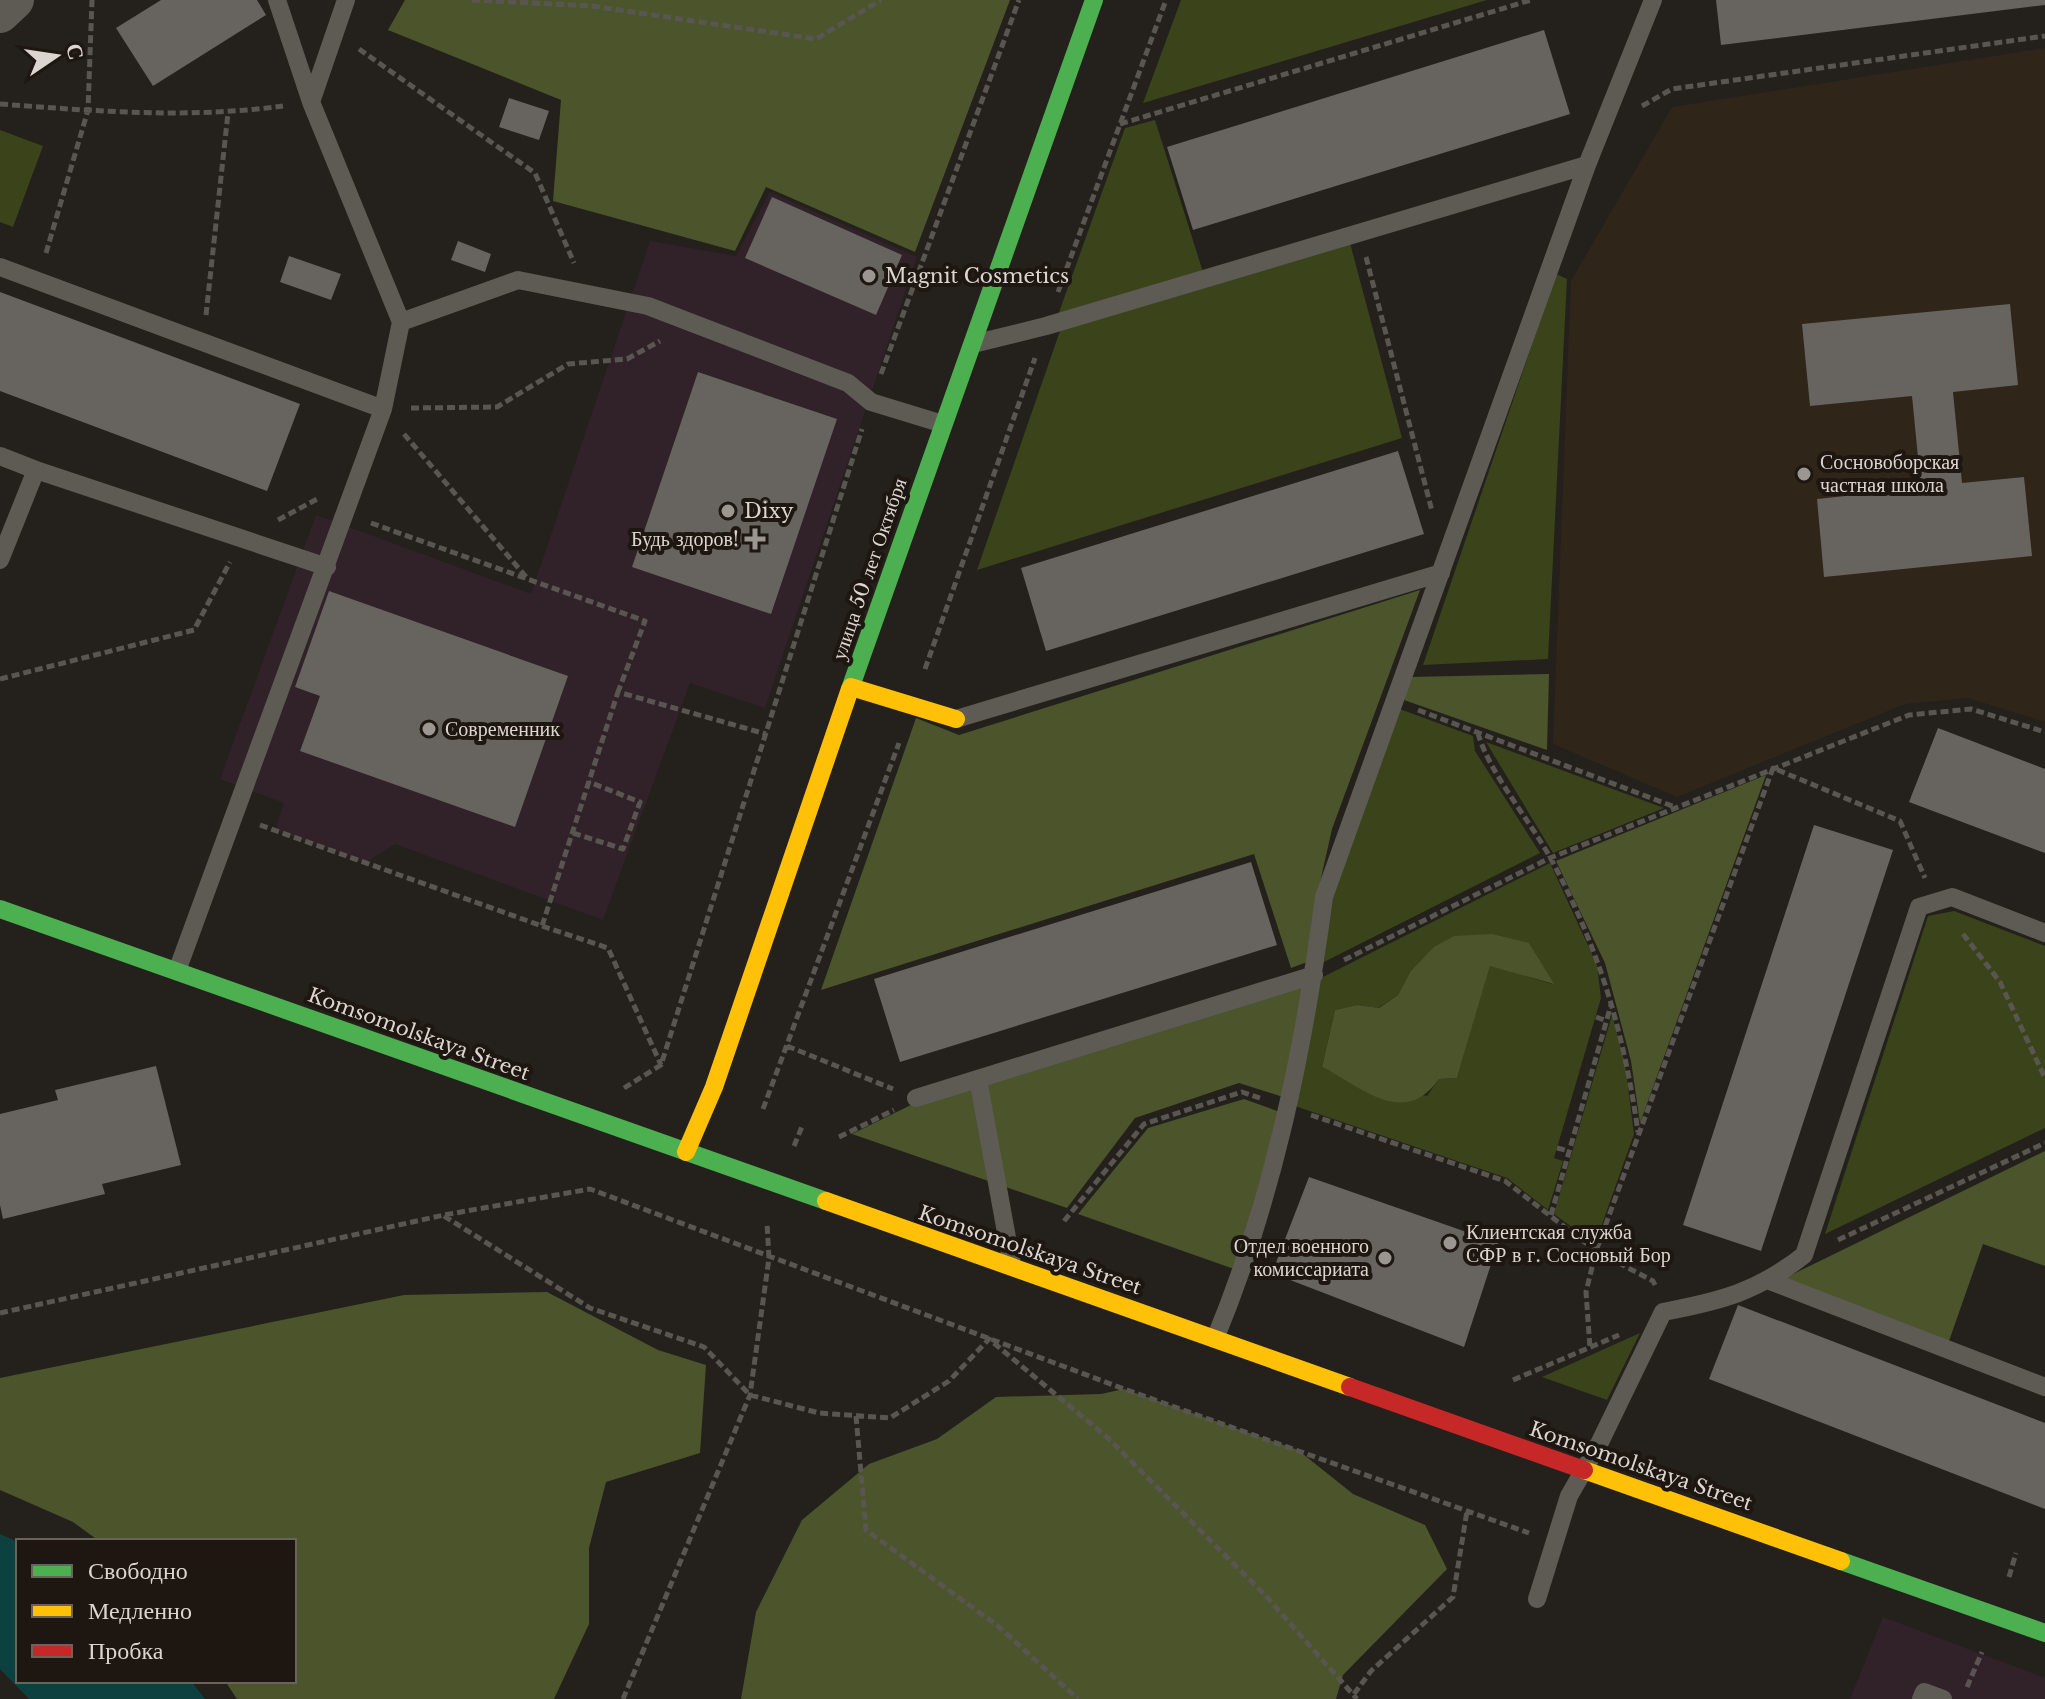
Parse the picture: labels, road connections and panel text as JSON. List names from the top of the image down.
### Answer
{
  "streets": {
    "street": ["улица 50 лет Октября", "Komsomolskaya Street"]
  },
  "crossings": [
    ["улица 50 лет Октября", "Komsomolskaya Street"]
  ],
  "places": {
    "other": [
      "Magnit Cosmetics",
      "Сосновоборская частная школа",
      "Dixy",
      "Современник",
      "Клиентская служба СФР в г. Сосновый Бор",
      "Отдел военного комиссариата"
    ],
    "health": ["Будь здоров!"]
  },
  "legend": ["Свободно", "Медленно", "Пробка"],
  "north": "right"
}
